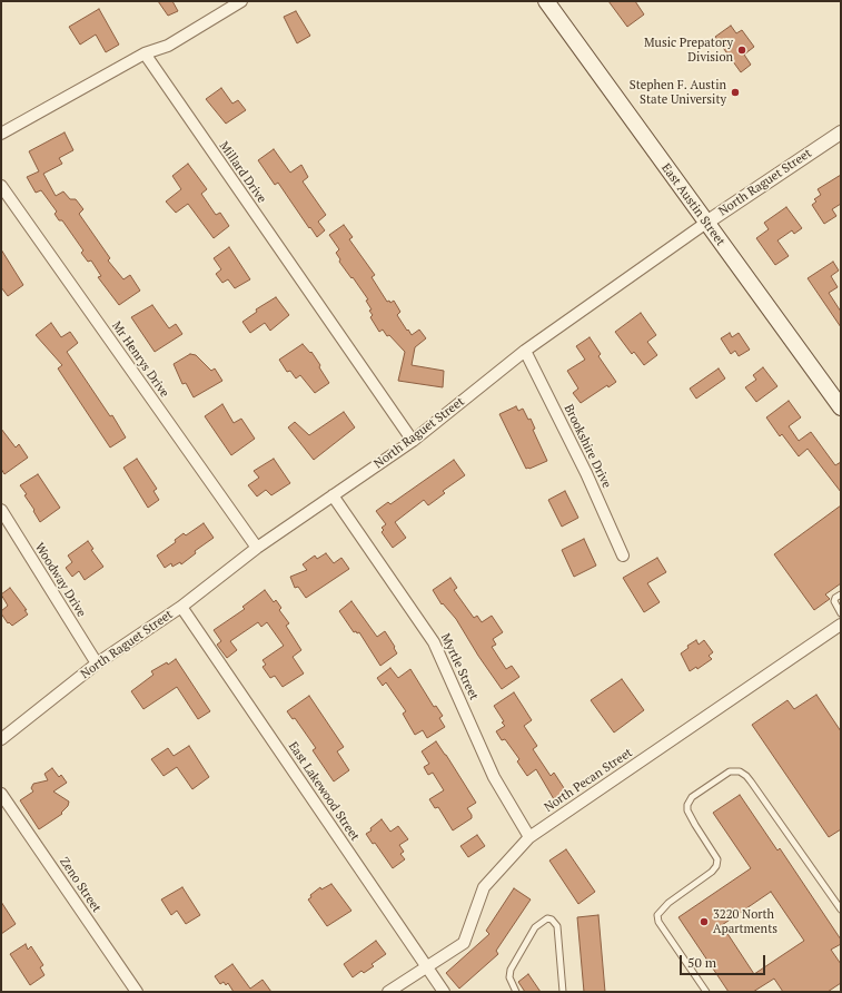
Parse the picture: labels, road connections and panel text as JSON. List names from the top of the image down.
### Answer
{
  "streets": {
    "main road": ["East Austin Street"],
    "street": [
      "Millard Drive",
      "North Raguet Street",
      "Mr Henrys Drive",
      "Brookshire Drive",
      "Woodway Drive",
      "Myrtle Street",
      "North Pecan Street",
      "East Lakewood Street",
      "Zeno Street"
    ]
  },
  "crossings": [
    ["Millard Drive", "North Raguet Street"],
    ["North Raguet Street", "East Austin Street"],
    ["North Raguet Street", "Mr Henrys Drive"],
    ["North Raguet Street", "Brookshire Drive"],
    ["North Raguet Street", "Woodway Drive"],
    ["North Raguet Street", "Myrtle Street"],
    ["North Raguet Street", "East Lakewood Street"],
    ["Myrtle Street", "North Pecan Street"],
    ["North Pecan Street", "East Lakewood Street"]
  ],
  "places": ["Music Prepatory Division", "Stephen F. Austin State University", "3220 North Apartments"],
  "scale_bar": "50 m"
}
